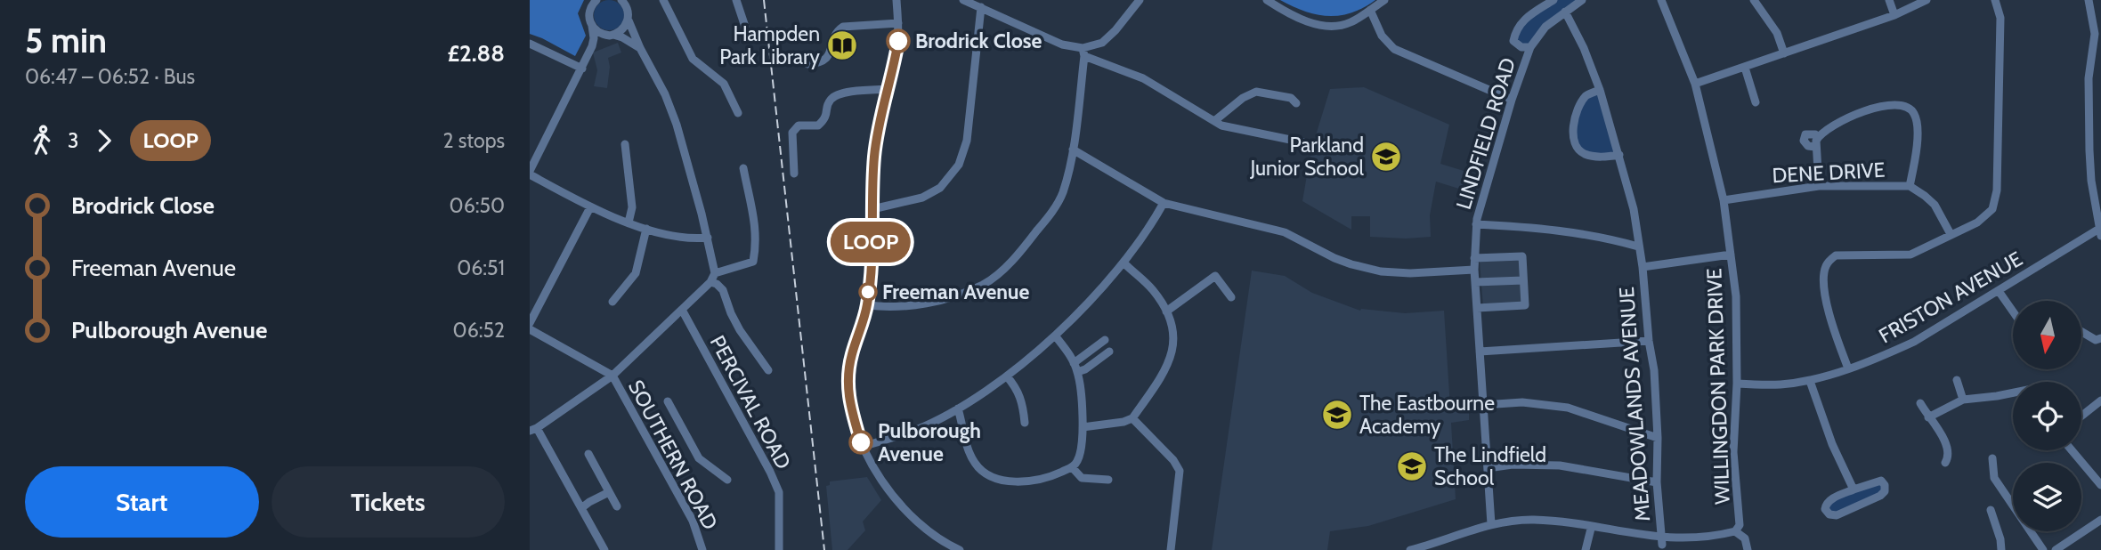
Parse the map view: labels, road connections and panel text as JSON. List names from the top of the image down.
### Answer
{
  "streets": {
    "street": [
      "LINDFIELD ROAD",
      "DENE DRIVE",
      "FRISTON AVENUE",
      "WILLINGDON PARK DRIVE",
      "PERCIVAL ROAD",
      "MEADOWLANDS AVENUE",
      "SOUTHERN ROAD"
    ]
  },
  "crossings": [
    ["LINDFIELD ROAD", "MEADOWLANDS AVENUE"],
    ["DENE DRIVE", "WILLINGDON PARK DRIVE"],
    ["FRISTON AVENUE", "WILLINGDON PARK DRIVE"]
  ],
  "places": {
    "other": ["Brodrick Close", "Freeman Avenue", "Pulborough Avenue"],
    "library": ["Hampden Park Library"],
    "school or university": ["Parkland Junior School", "The Eastbourne Academy", "The Lindfield School"]
  },
  "lines": ["bus line LOOP"],
  "north": "bottom",
  "page": {
    "heading": ["5 min", "06:47 – 06:52 · Bus", "£2.88"],
    "on_map": "LOOP",
    "legs": ["3", "LOOP", "2 stops"],
    "list": [
      {
        "name": "Brodrick Close",
        "value": "06:50"
      },
      {
        "name": "Freeman Avenue",
        "value": "06:51"
      },
      {
        "name": "Pulborough Avenue",
        "value": "06:52"
      }
    ],
    "buttons": ["Start", "Tickets"]
  }
}
